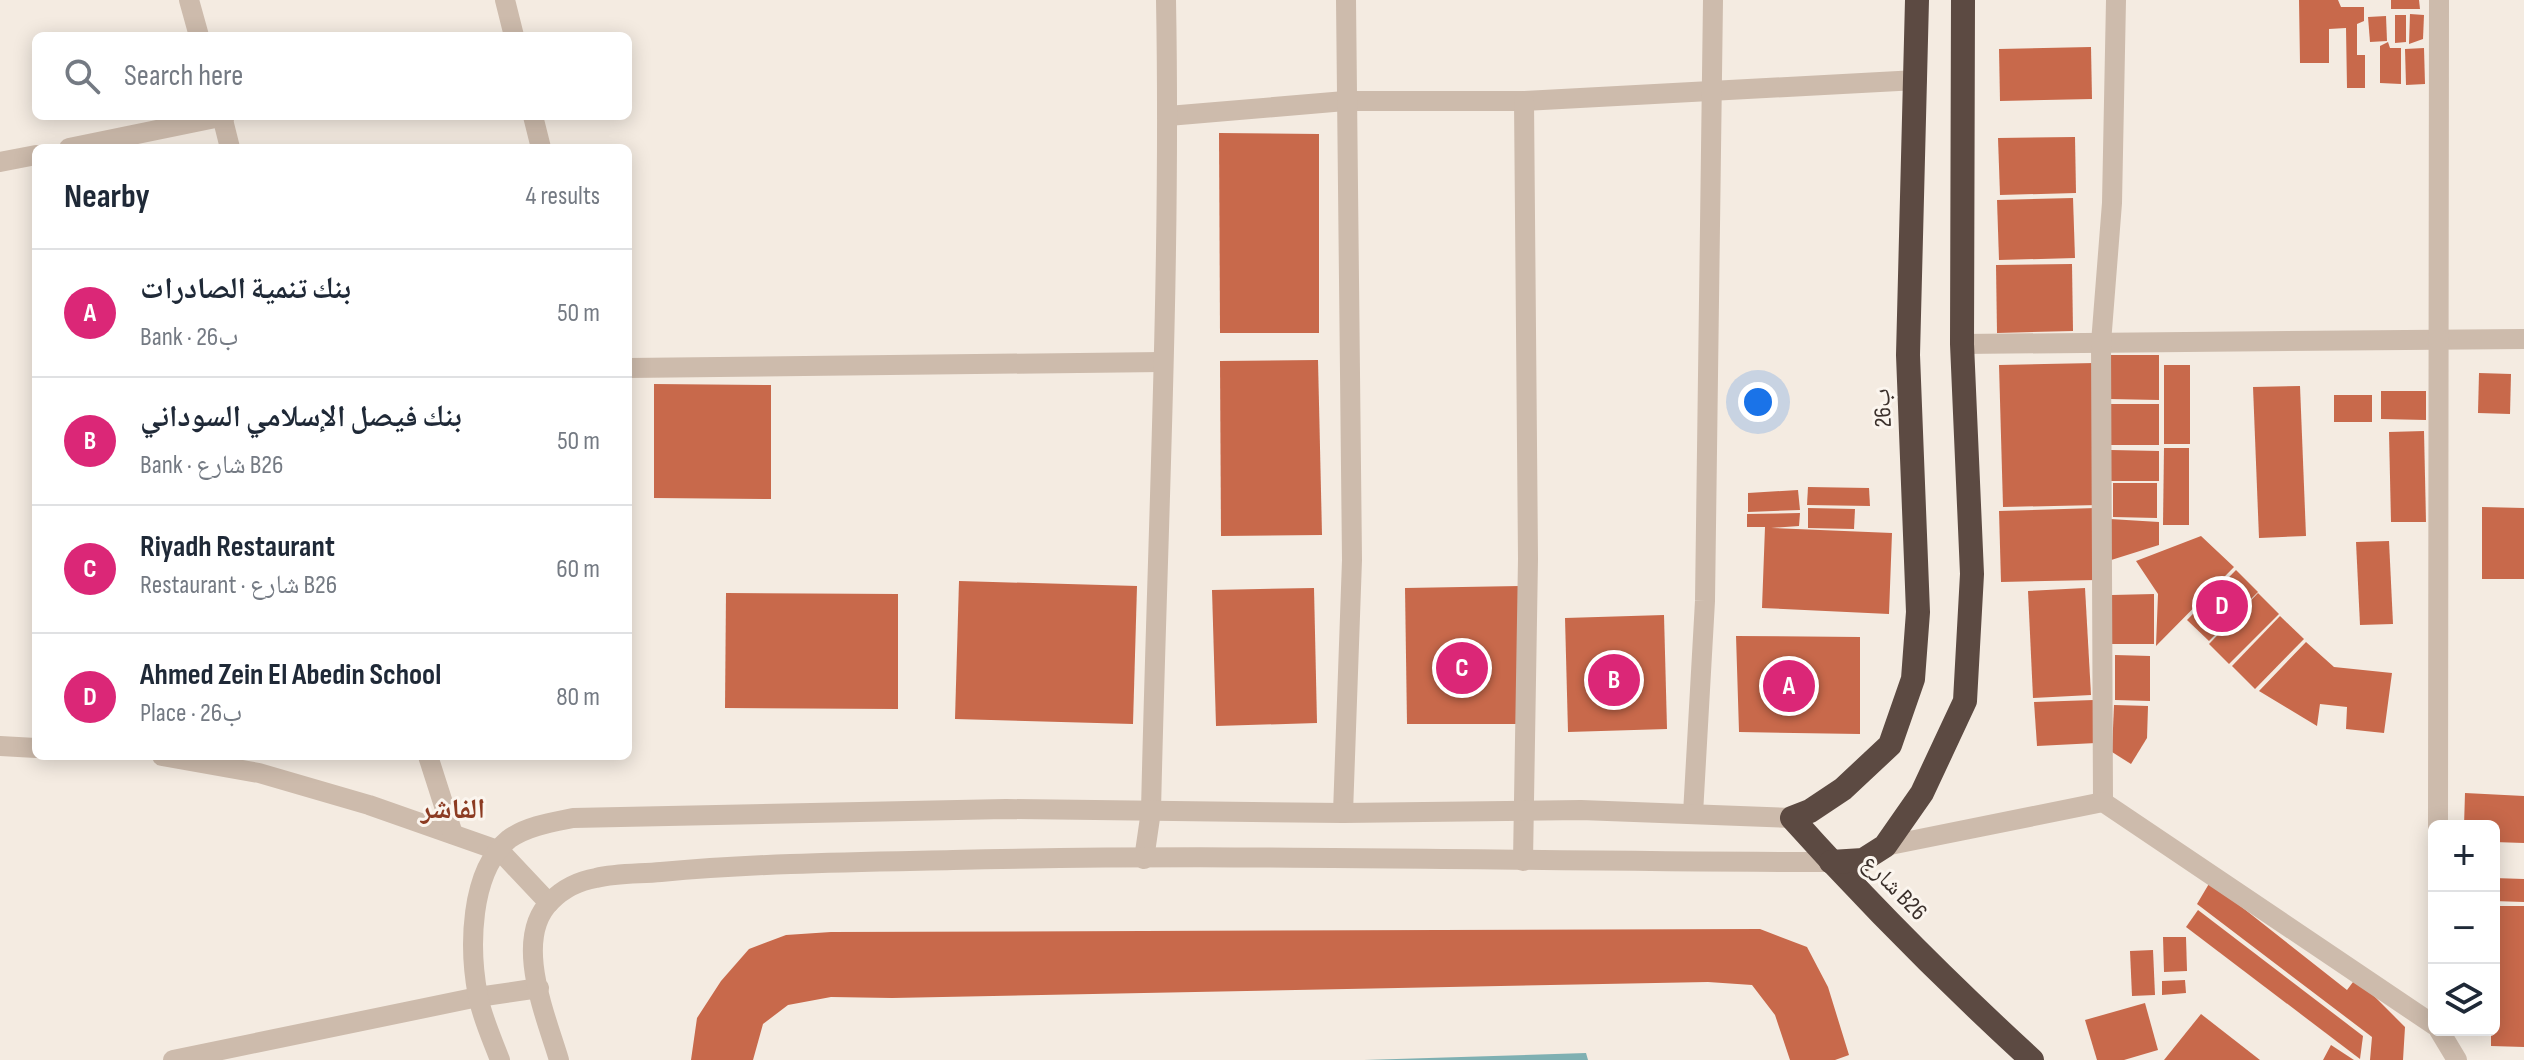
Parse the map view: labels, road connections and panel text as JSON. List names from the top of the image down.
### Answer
{
  "streets": {
    "highway": ["26ب", "شارع B26"]
  },
  "crossings": [
    ["26ب", "شارع B26"]
  ],
  "districts": ["الفاشر"],
  "page": {
    "search": "Search here",
    "heading": ["Nearby", "4 results"],
    "list": [
      {
        "mark": "A",
        "name": "بنك تنمية الصادرات",
        "note": "Bank · 26ب",
        "value": "50 m"
      },
      {
        "mark": "B",
        "name": "بنك فيصل الإسلامي السوداني",
        "note": "Bank · شارع B26",
        "value": "50 m"
      },
      {
        "mark": "C",
        "name": "Riyadh Restaurant",
        "note": "Restaurant · شارع B26",
        "value": "60 m"
      },
      {
        "mark": "D",
        "name": "Ahmed Zein El Abedin School",
        "note": "Place · 26ب",
        "value": "80 m"
      }
    ],
    "pins": [
      "D",
      "C",
      "B",
      "A"
    ],
    "map_buttons": ["+", "−"]
  }
}
